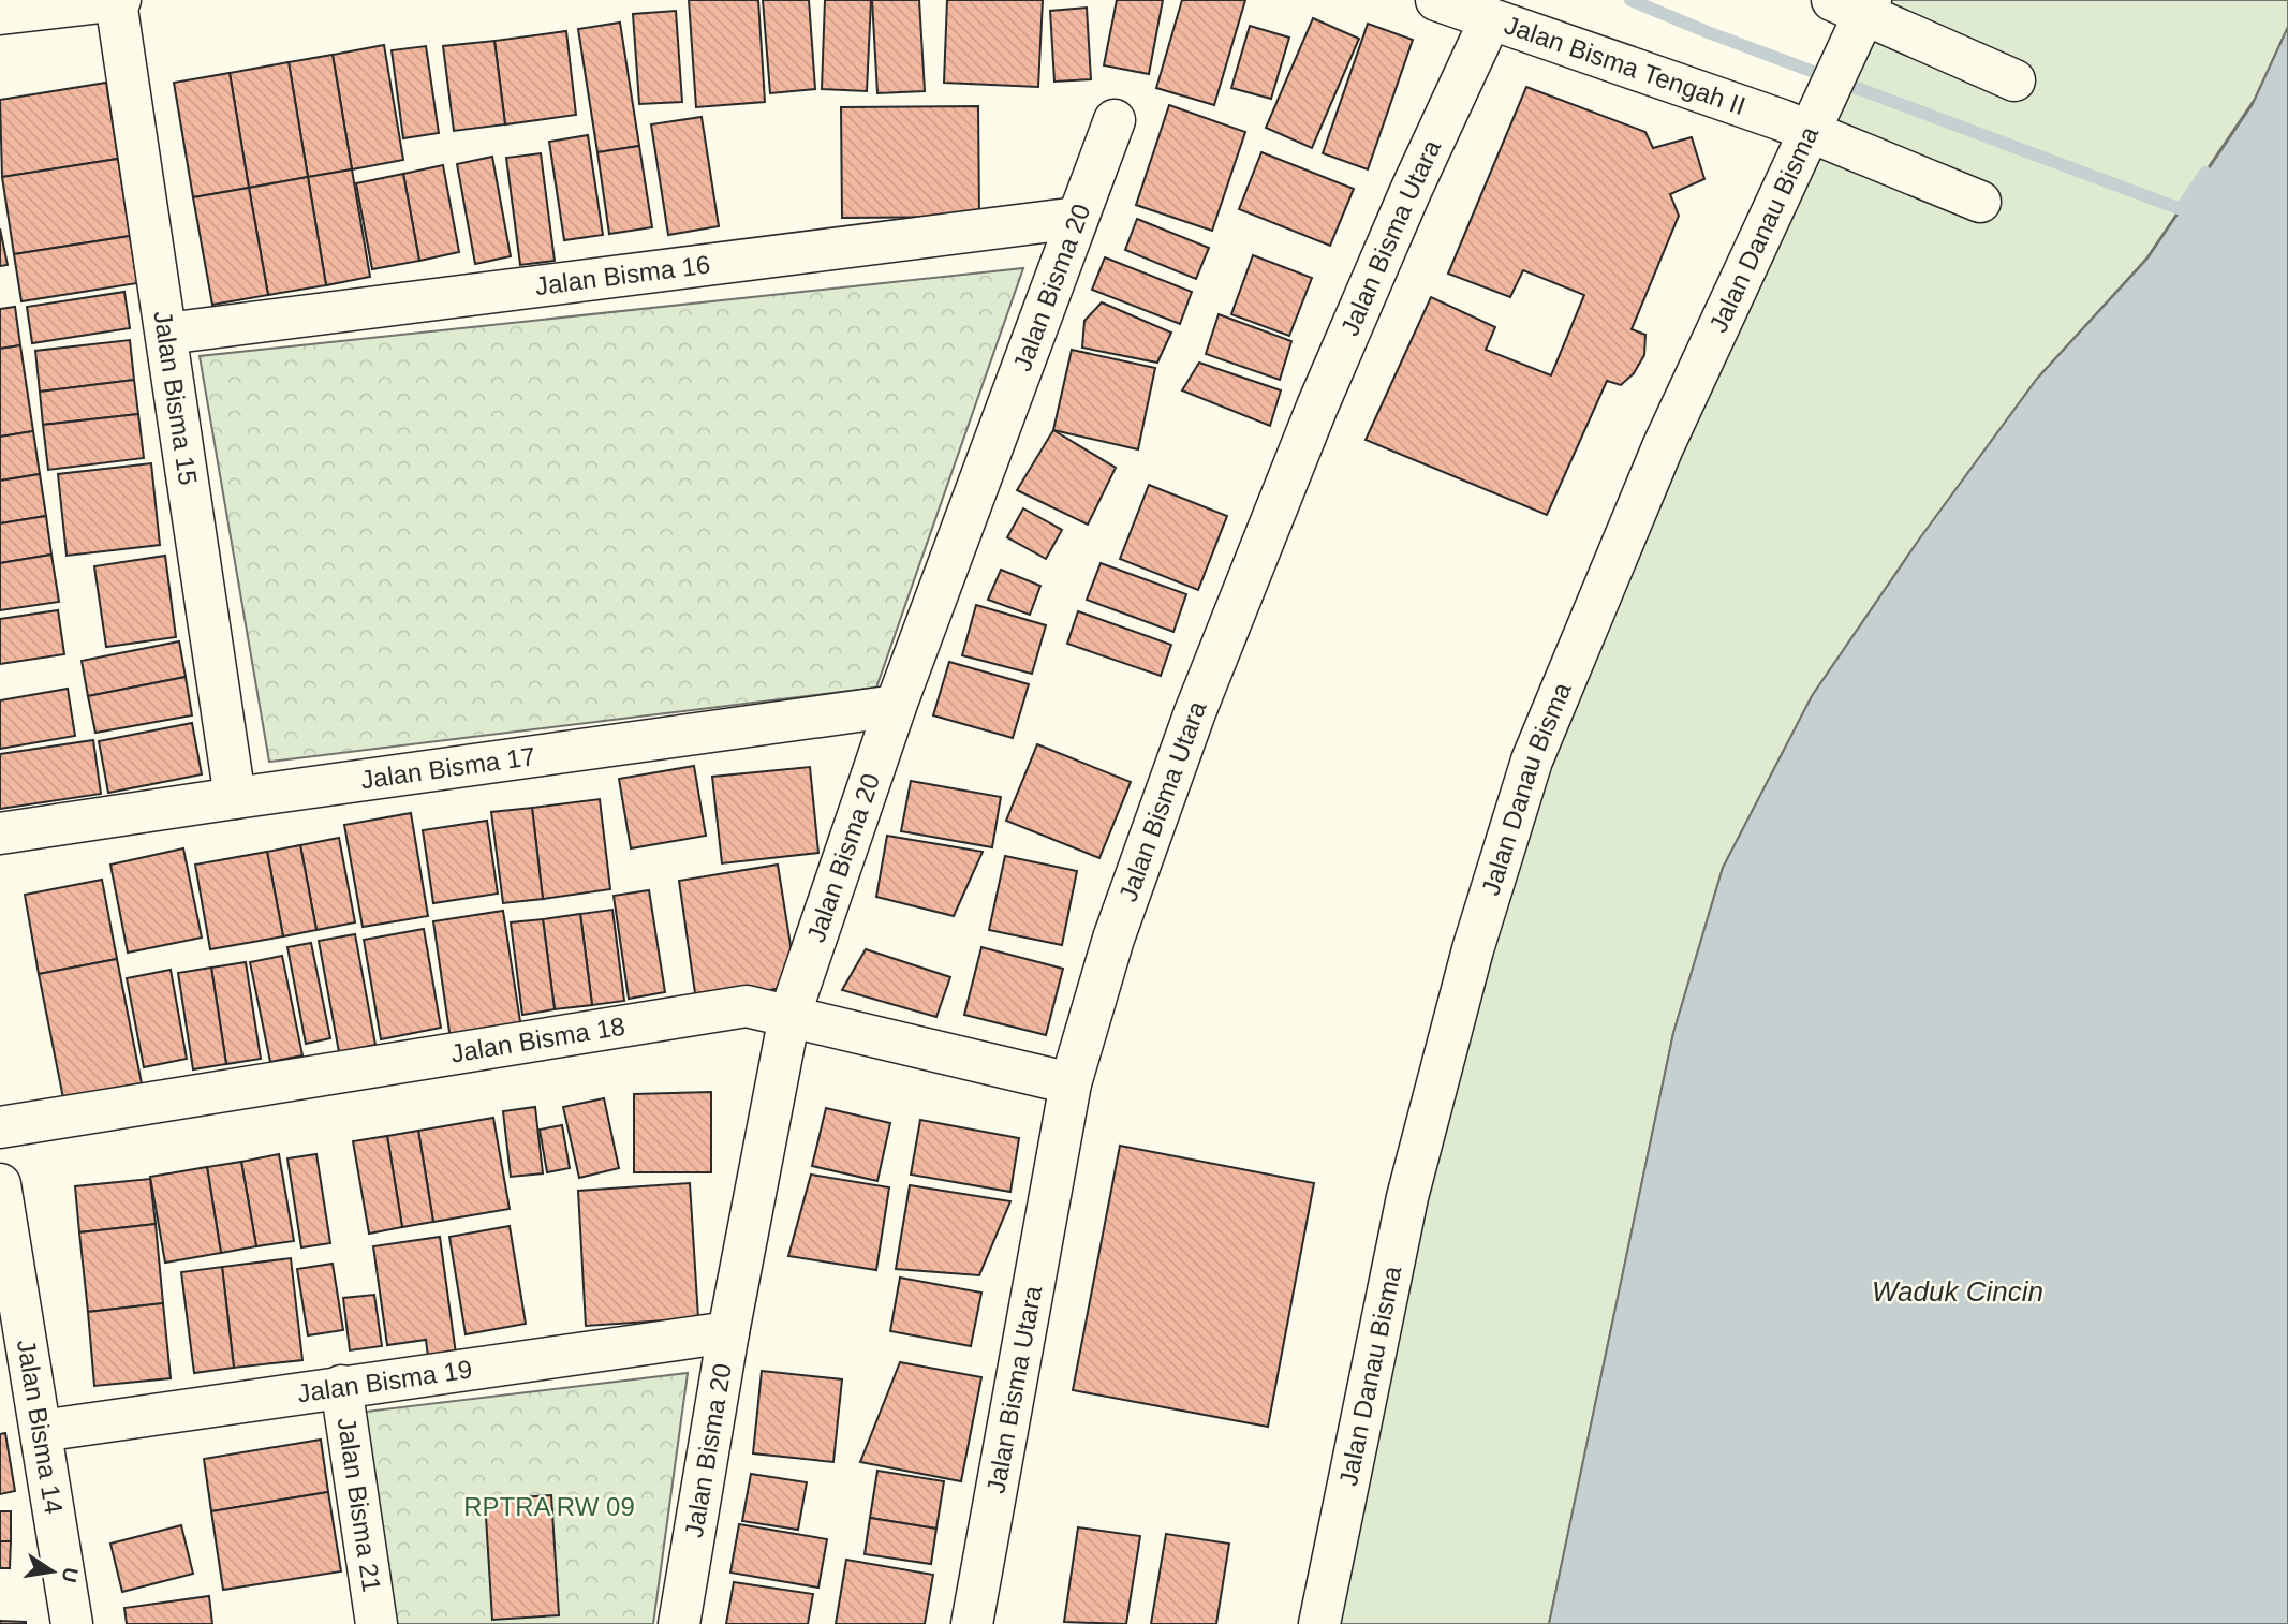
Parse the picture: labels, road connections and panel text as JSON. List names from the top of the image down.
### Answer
{
  "streets": {
    "street": [
      "Jalan Bisma Tengah II",
      "Jalan Danau Bisma",
      "Jalan Bisma Utara",
      "Jalan Bisma 16",
      "Jalan Bisma 20",
      "Jalan Bisma 15",
      "Jalan Bisma 17",
      "Jalan Bisma 18",
      "Jalan Bisma 19",
      "Jalan Bisma 14",
      "Jalan Bisma 21"
    ]
  },
  "crossings": [
    ["Jalan Bisma Tengah II", "Jalan Danau Bisma"],
    ["Jalan Bisma Tengah II", "Jalan Bisma Utara"],
    ["Jalan Bisma Utara", "Jalan Bisma 18"],
    ["Jalan Bisma 16", "Jalan Bisma 20"],
    ["Jalan Bisma 16", "Jalan Bisma 15"],
    ["Jalan Bisma 20", "Jalan Bisma 17"],
    ["Jalan Bisma 20", "Jalan Bisma 18"],
    ["Jalan Bisma 20", "Jalan Bisma 19"],
    ["Jalan Bisma 15", "Jalan Bisma 17"],
    ["Jalan Bisma 19", "Jalan Bisma 14"],
    ["Jalan Bisma 19", "Jalan Bisma 21"]
  ],
  "water": ["Waduk Cincin"],
  "parks": ["RPTRA RW 09"],
  "north": "right"
}
